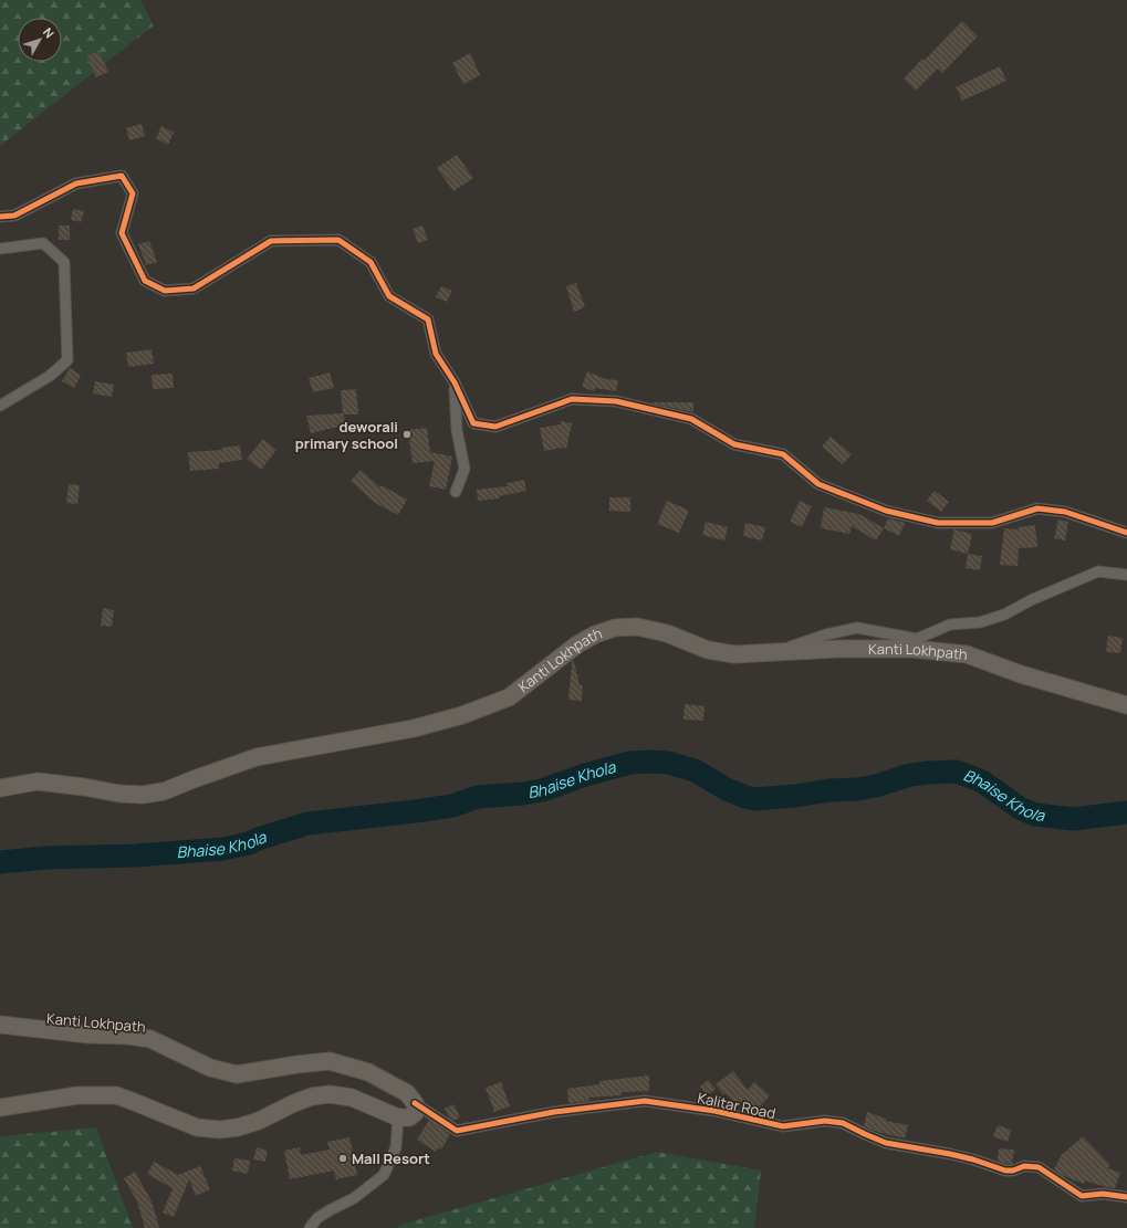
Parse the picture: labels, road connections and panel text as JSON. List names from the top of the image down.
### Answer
{
  "streets": {
    "main road": ["Kanti Lokhpath"],
    "street": ["Kalitar Road"]
  },
  "crossings": [
    ["Kanti Lokhpath", "Kalitar Road"]
  ],
  "water": ["Bhaise Khola"],
  "places": ["deworali primary school", "Mall Resort"],
  "north": "top right"
}
